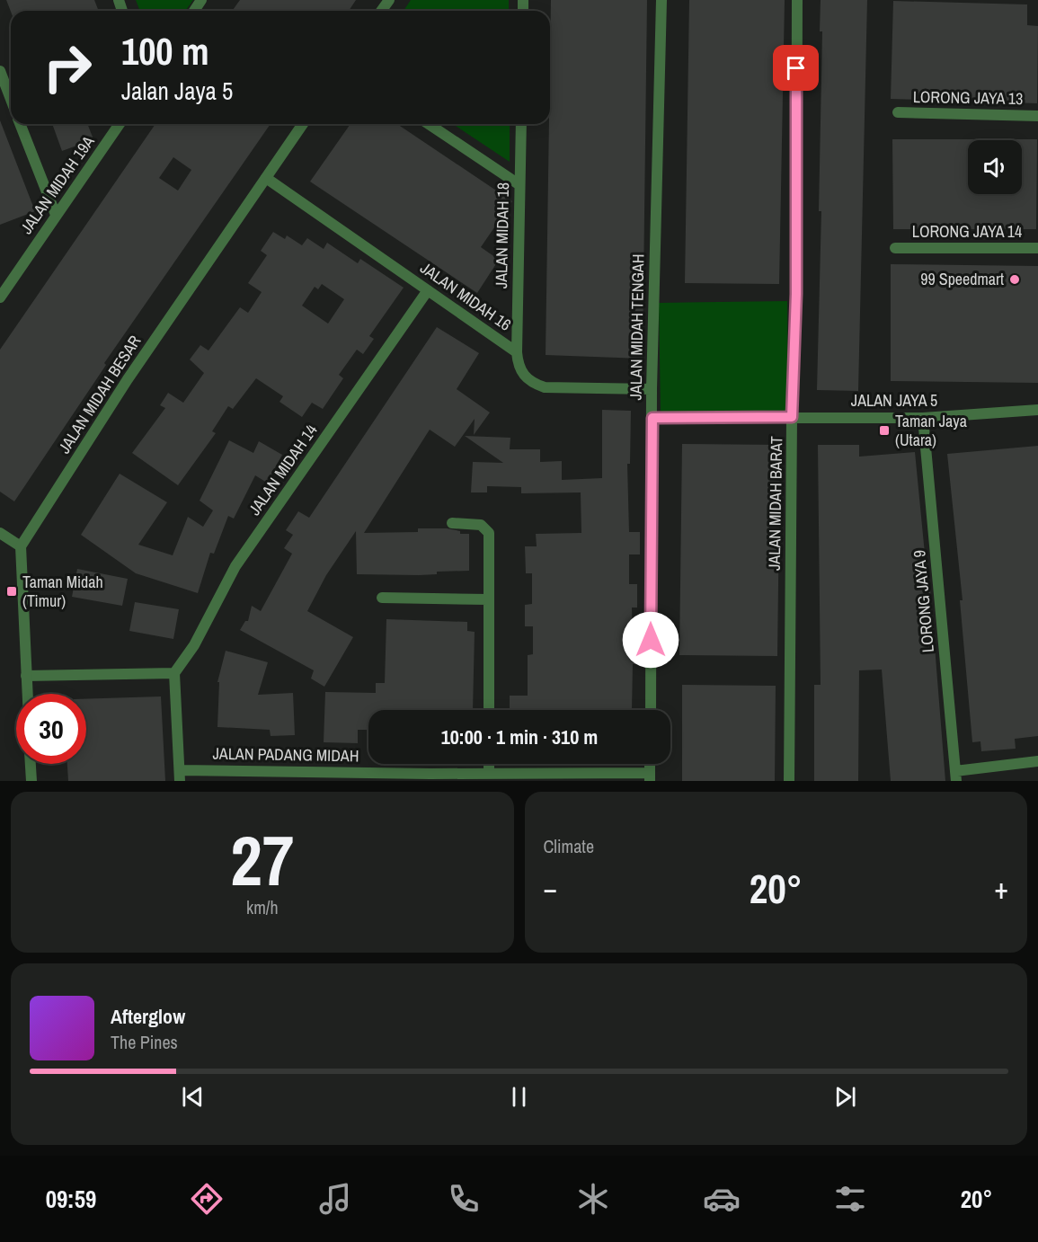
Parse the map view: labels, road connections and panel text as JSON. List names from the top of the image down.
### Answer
{
  "streets": {
    "street": [
      "LORONG JAYA 13",
      "JALAN MIDAH 19A",
      "LORONG JAYA 14",
      "JALAN MIDAH 18",
      "JALAN MIDAH 16",
      "JALAN MIDAH TENGAH",
      "JALAN MIDAH BESAR",
      "JALAN JAYA 5",
      "JALAN MIDAH 14",
      "JALAN MIDAH BARAT",
      "LORONG JAYA 9",
      "JALAN PADANG MIDAH"
    ]
  },
  "crossings": [
    ["JALAN MIDAH 18", "JALAN MIDAH 16"],
    ["JALAN MIDAH 16", "JALAN MIDAH TENGAH"],
    ["JALAN MIDAH 16", "JALAN MIDAH BESAR"],
    ["JALAN MIDAH 16", "JALAN MIDAH 14"],
    ["JALAN MIDAH TENGAH", "JALAN JAYA 5"],
    ["JALAN JAYA 5", "JALAN MIDAH BARAT"],
    ["JALAN JAYA 5", "LORONG JAYA 9"]
  ],
  "places": {
    "other": ["99 Speedmart"],
    "transit": ["Taman Jaya (Utara)", "Taman Midah (Timur)"]
  },
  "page": {
    "turn": ["100 m", "Jalan Jaya 5"],
    "limit": "30",
    "trip": "10:00 · 1 min · 310 m",
    "tile": [
      ["27", "km/h"],
      "Climate"
    ],
    "heat": ["−", "20°", "+"],
    "song": ["Afterglow", "The Pines"],
    "tabs": ["09:59", "20°"]
  }
}
